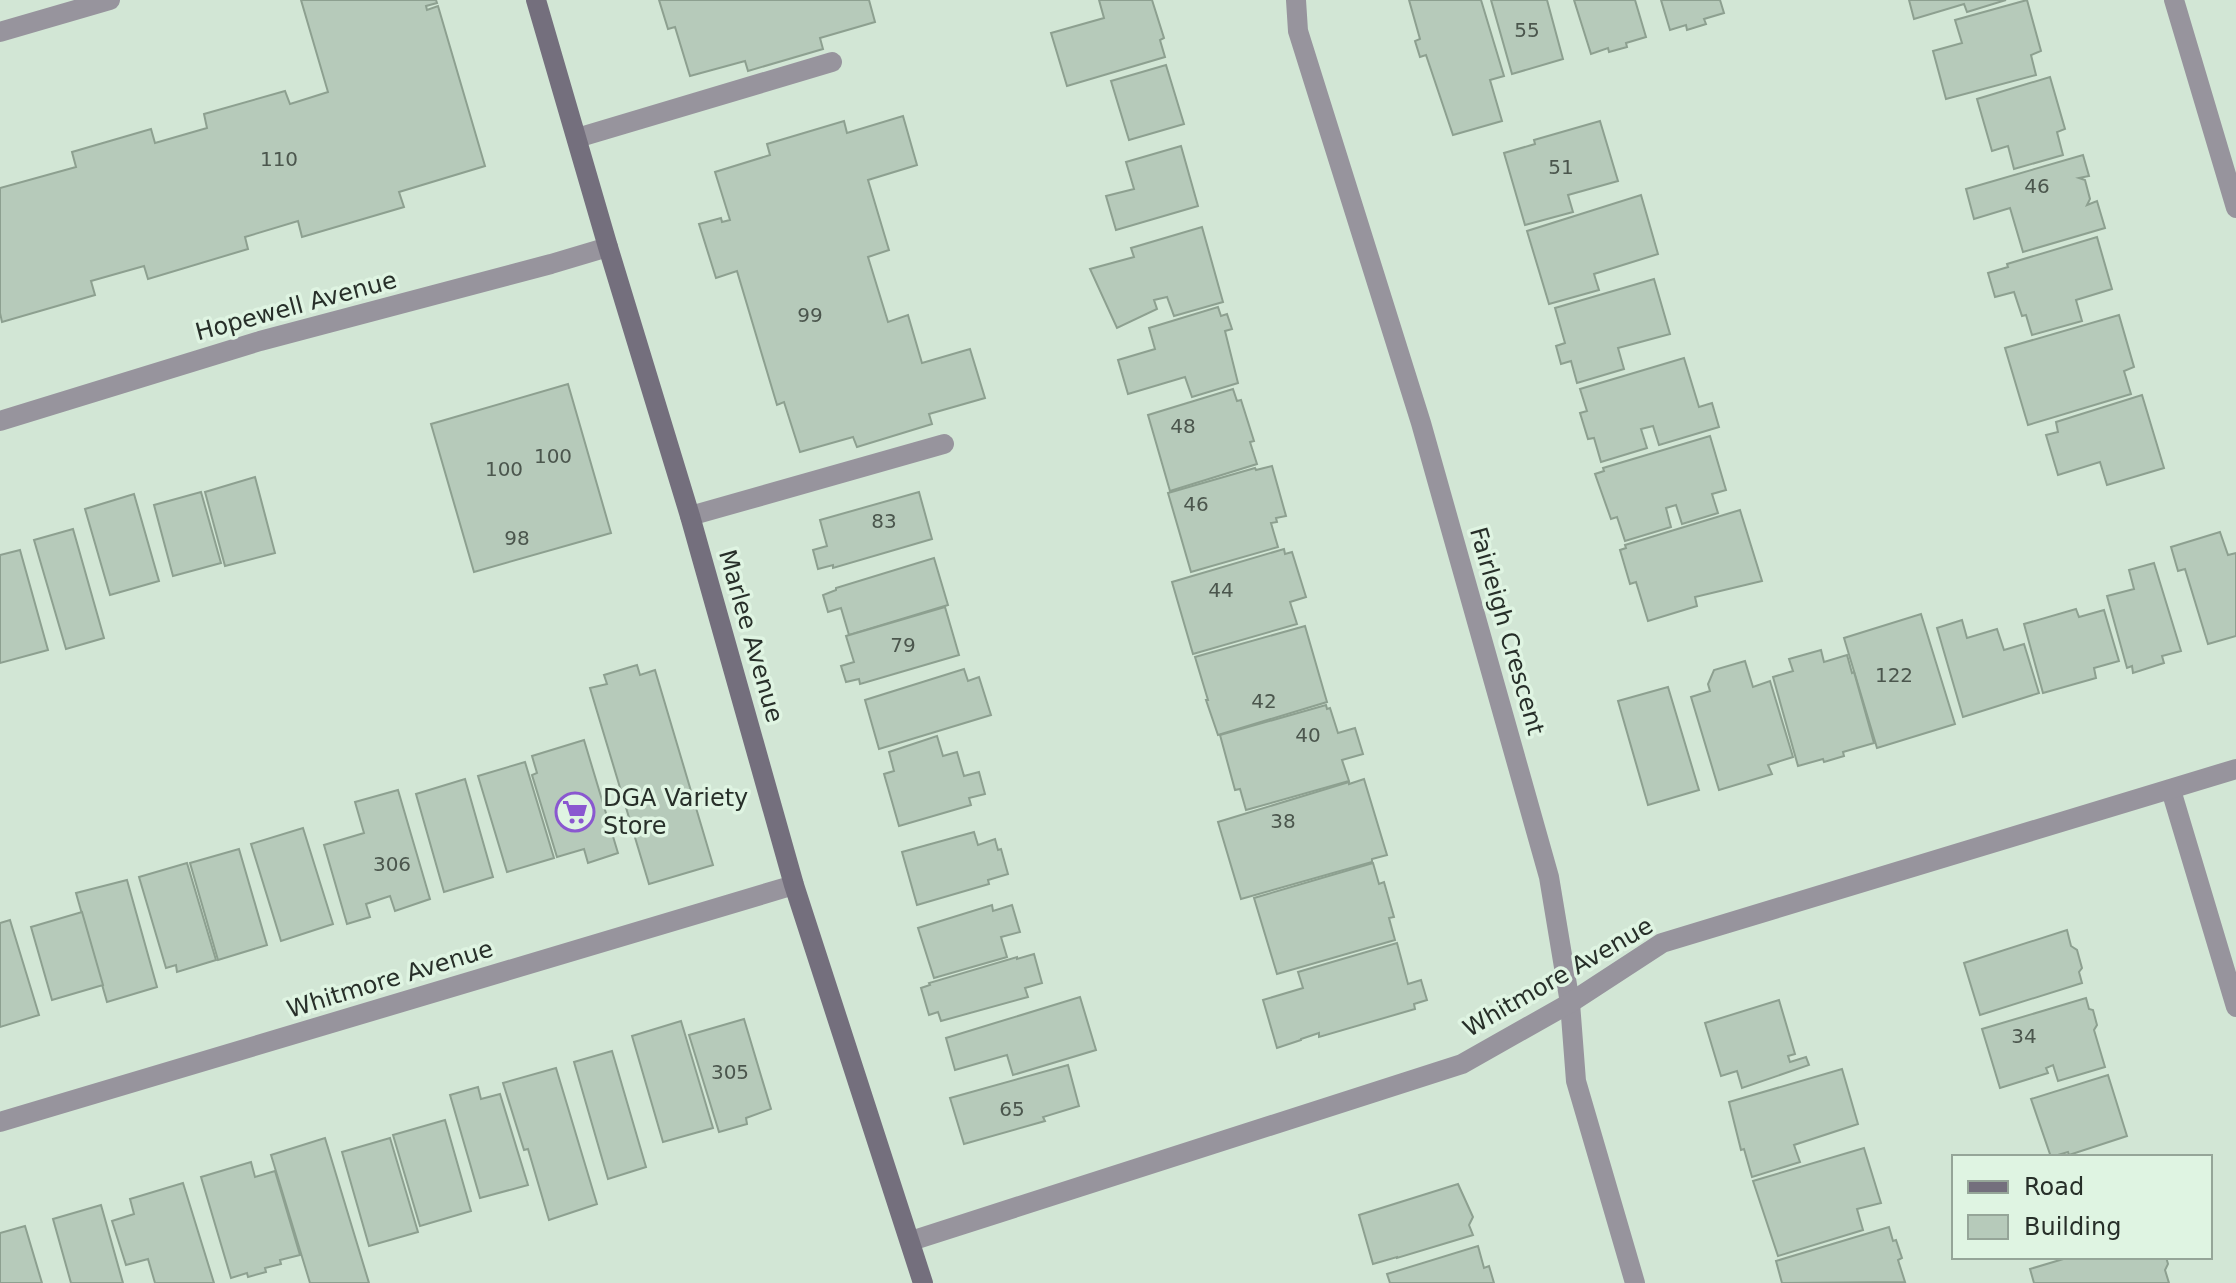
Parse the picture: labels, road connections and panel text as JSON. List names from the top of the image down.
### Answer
{
  "streets": {
    "street": [
      "Hopewell Avenue",
      "Fairleigh Crescent",
      "Marlee Avenue",
      "Whitmore Avenue"
    ]
  },
  "crossings": [
    ["Hopewell Avenue", "Marlee Avenue"],
    ["Fairleigh Crescent", "Whitmore Avenue"],
    ["Marlee Avenue", "Whitmore Avenue"]
  ],
  "places": {
    "supermarket": ["DGA Variety Store"]
  },
  "house_numbers": [
    "55",
    "110",
    "51",
    "46",
    "99",
    "48",
    "100",
    "100",
    "46",
    "83",
    "98",
    "44",
    "79",
    "122",
    "42",
    "40",
    "38",
    "306",
    "34",
    "305",
    "65"
  ],
  "legend": ["Road", "Building"]
}
